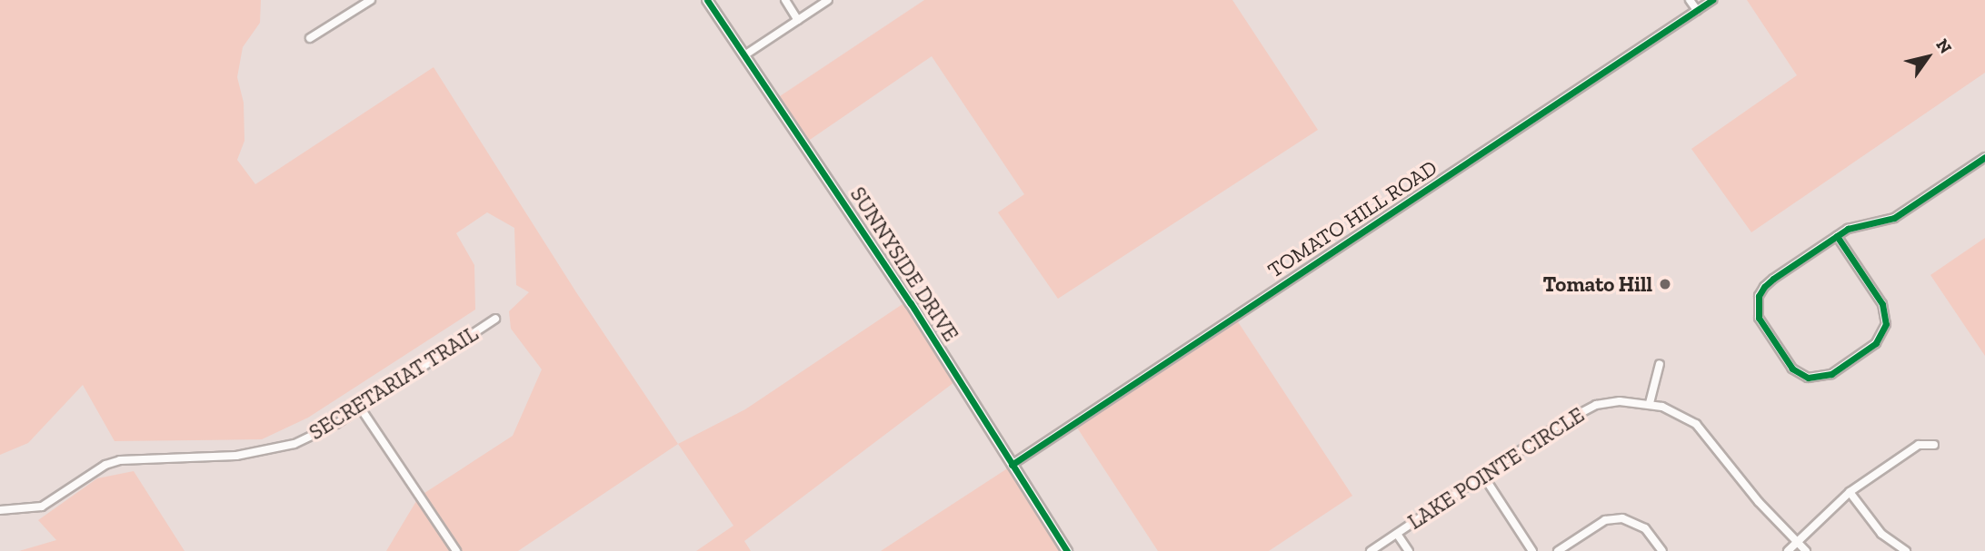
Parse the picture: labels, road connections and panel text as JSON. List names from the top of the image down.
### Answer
{
  "streets": {
    "street": [
      "TOMATO HILL ROAD",
      "SUNNYSIDE DRIVE",
      "SECRETARIAT TRAIL",
      "LAKE POINTE CIRCLE"
    ]
  },
  "crossings": [
    ["TOMATO HILL ROAD", "SUNNYSIDE DRIVE"]
  ],
  "places": ["Tomato Hill"],
  "north": "top right"
}
